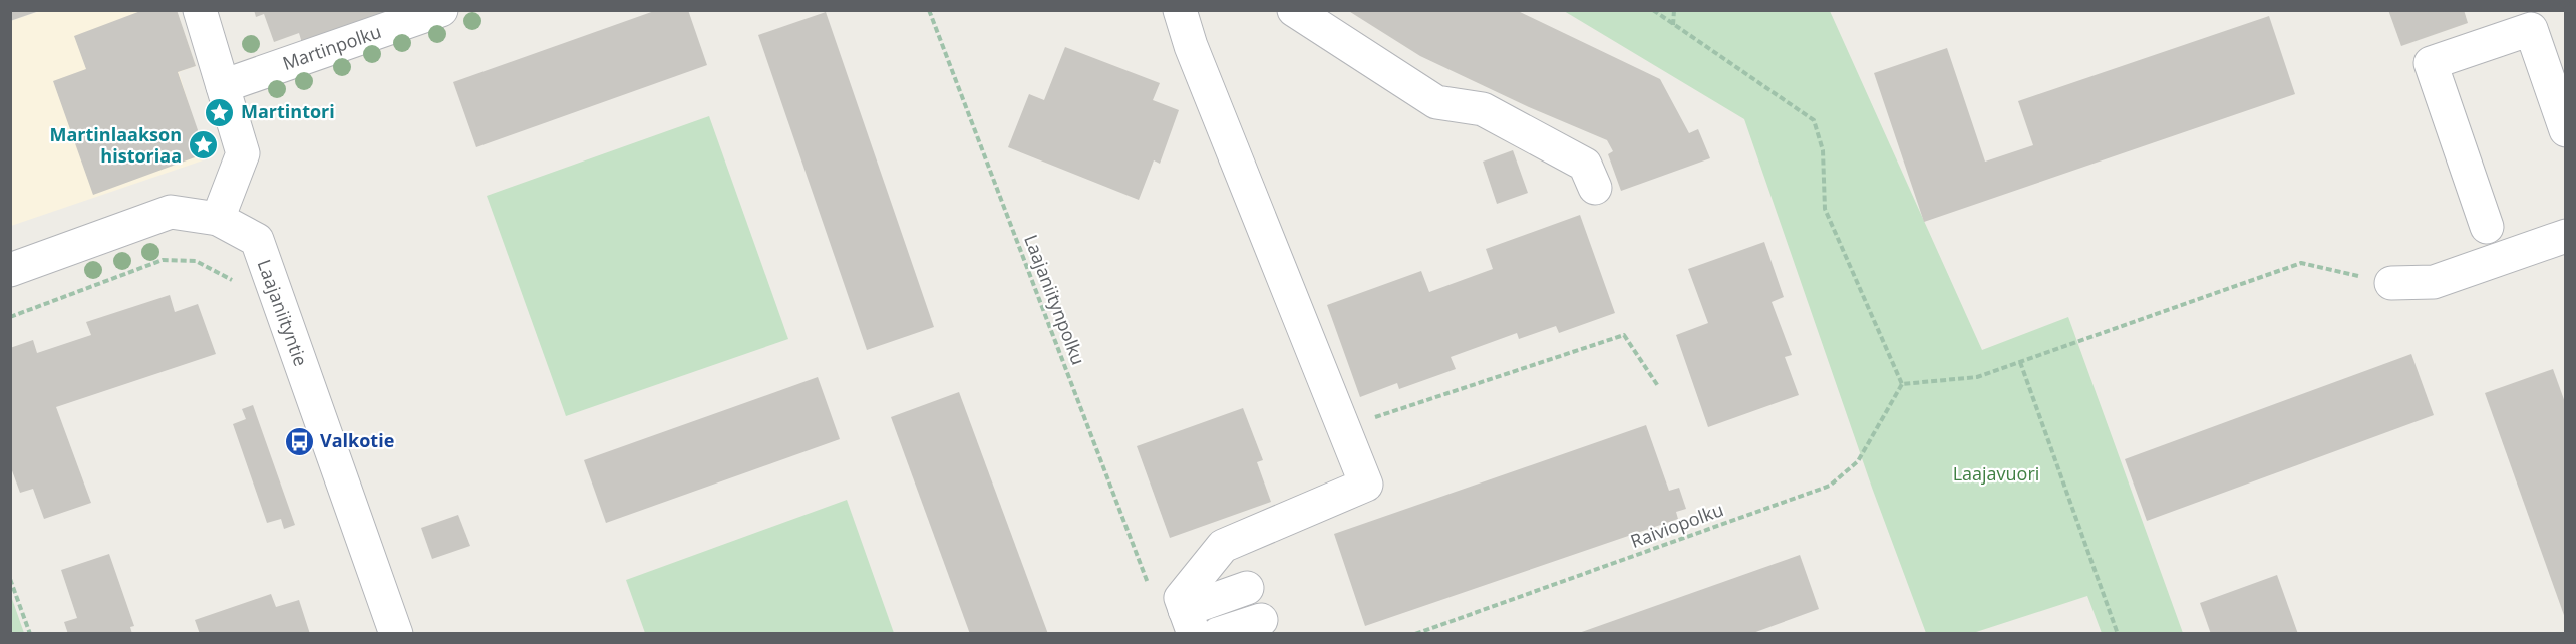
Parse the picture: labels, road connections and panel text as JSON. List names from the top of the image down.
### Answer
{
  "streets": {
    "street": ["Martinpolku", "Laajaniityntie"],
    "path": ["Laajaniitynpolku", "Raiviopolku"]
  },
  "parks": ["Laajavuori"],
  "places": {
    "place": ["Martintori", "Martinlaakson historiaa"],
    "bus stop": ["Valkotie"]
  }
}
